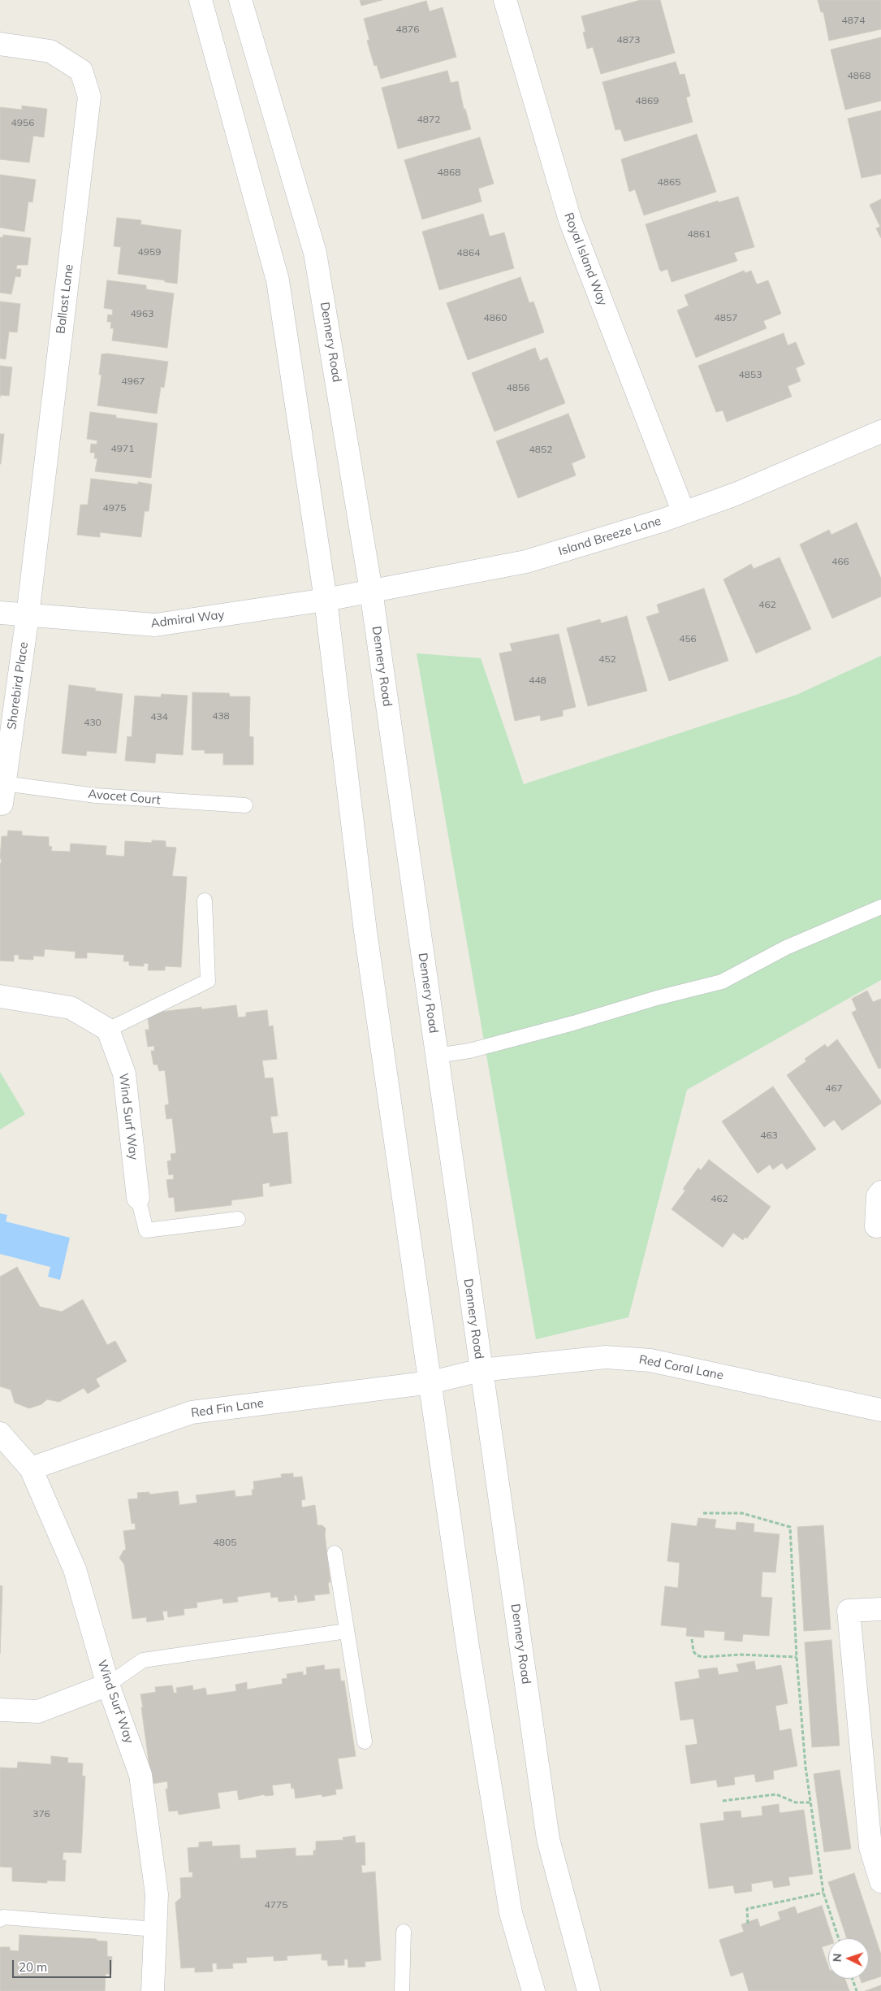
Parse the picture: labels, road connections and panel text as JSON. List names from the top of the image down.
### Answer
{
  "streets": {
    "street": [
      "Royal Island Way",
      "Ballast Lane",
      "Dennery Road",
      "Island Breeze Lane",
      "Admiral Way",
      "Shorebird Place",
      "Wind Surf Way",
      "Red Coral Lane",
      "Red Fin Lane"
    ],
    "lane": ["Avocet Court"]
  },
  "crossings": [
    ["Royal Island Way", "Island Breeze Lane"],
    ["Ballast Lane", "Admiral Way"],
    ["Ballast Lane", "Shorebird Place"],
    ["Dennery Road", "Island Breeze Lane"],
    ["Dennery Road", "Red Coral Lane"],
    ["Island Breeze Lane", "Admiral Way"],
    ["Admiral Way", "Shorebird Place"],
    ["Shorebird Place", "Avocet Court"],
    ["Wind Surf Way", "Red Fin Lane"],
    ["Red Coral Lane", "Red Fin Lane"]
  ],
  "house_numbers": [
    "4874",
    "4876",
    "4873",
    "4868",
    "4869",
    "4872",
    "4956",
    "4868",
    "4865",
    "4861",
    "4959",
    "4864",
    "4963",
    "4860",
    "4857",
    "4853",
    "4967",
    "4856",
    "4971",
    "4852",
    "4975",
    "466",
    "462",
    "456",
    "452",
    "448",
    "438",
    "434",
    "430",
    "467",
    "463",
    "462",
    "4805",
    "376",
    "4775"
  ],
  "scale_bar": "20 m",
  "north": "left"
}
